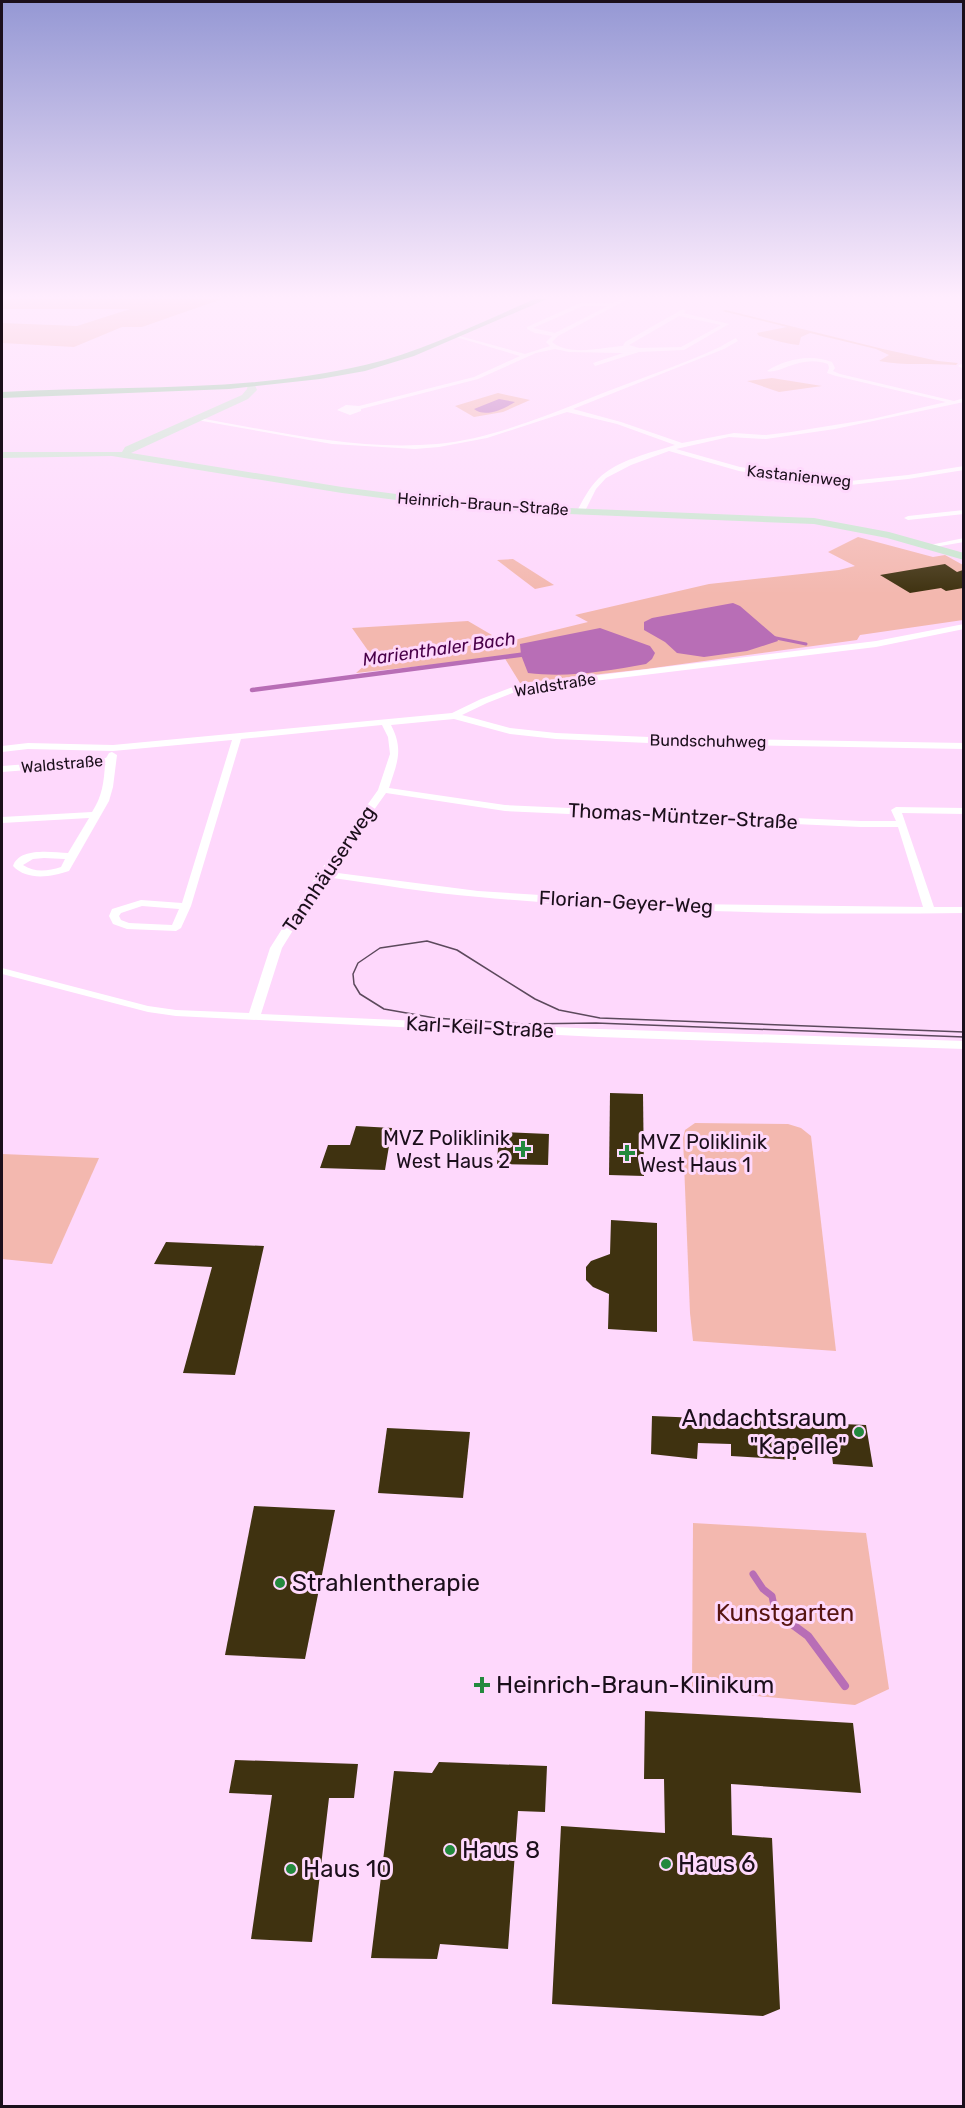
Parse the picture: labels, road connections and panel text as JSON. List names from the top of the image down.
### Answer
{
  "streets": {
    "street": [
      "Kastanienweg",
      "Heinrich-Braun-Straße",
      "Waldstraße",
      "Bundschuhweg",
      "Thomas-Müntzer-Straße",
      "Tannhäuserweg",
      "Florian-Geyer-Weg",
      "Karl-Keil-Straße"
    ]
  },
  "crossings": [
    ["Waldstraße", "Bundschuhweg"],
    ["Waldstraße", "Tannhäuserweg"],
    ["Thomas-Müntzer-Straße", "Tannhäuserweg"],
    ["Tannhäuserweg", "Florian-Geyer-Weg"],
    ["Tannhäuserweg", "Karl-Keil-Straße"]
  ],
  "water": ["Marienthaler Bach"],
  "parks": ["Kunstgarten"],
  "places": {
    "health": ["MVZ Poliklinik West Haus 2", "MVZ Poliklinik West Haus 1", "Heinrich-Braun-Klinikum"],
    "other": [
      "Andachtsraum \"Kapelle\"",
      "Strahlentherapie",
      "Haus 8",
      "Haus 6",
      "Haus 10"
    ]
  }
}
